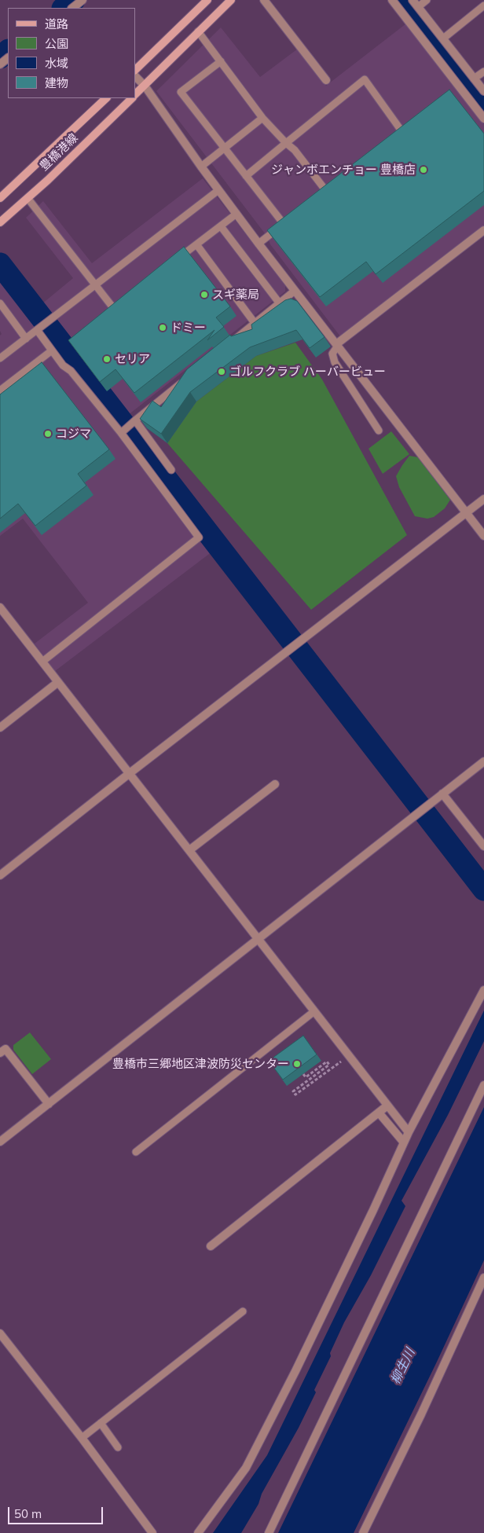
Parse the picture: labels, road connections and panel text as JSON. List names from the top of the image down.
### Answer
{
  "streets": {
    "main road": ["豊橋港線"]
  },
  "water": ["柳生川"],
  "places": [
    "ジャンボエンチョー 豊橋店",
    "スギ薬局",
    "ドミー",
    "セリア",
    "ゴルフクラブ ハーバービュー",
    "コジマ",
    "豊橋市三郷地区津波防災センター"
  ],
  "legend": [
    "道路",
    "公園",
    "水域",
    "建物"
  ],
  "scale_bar": "50 m"
}
